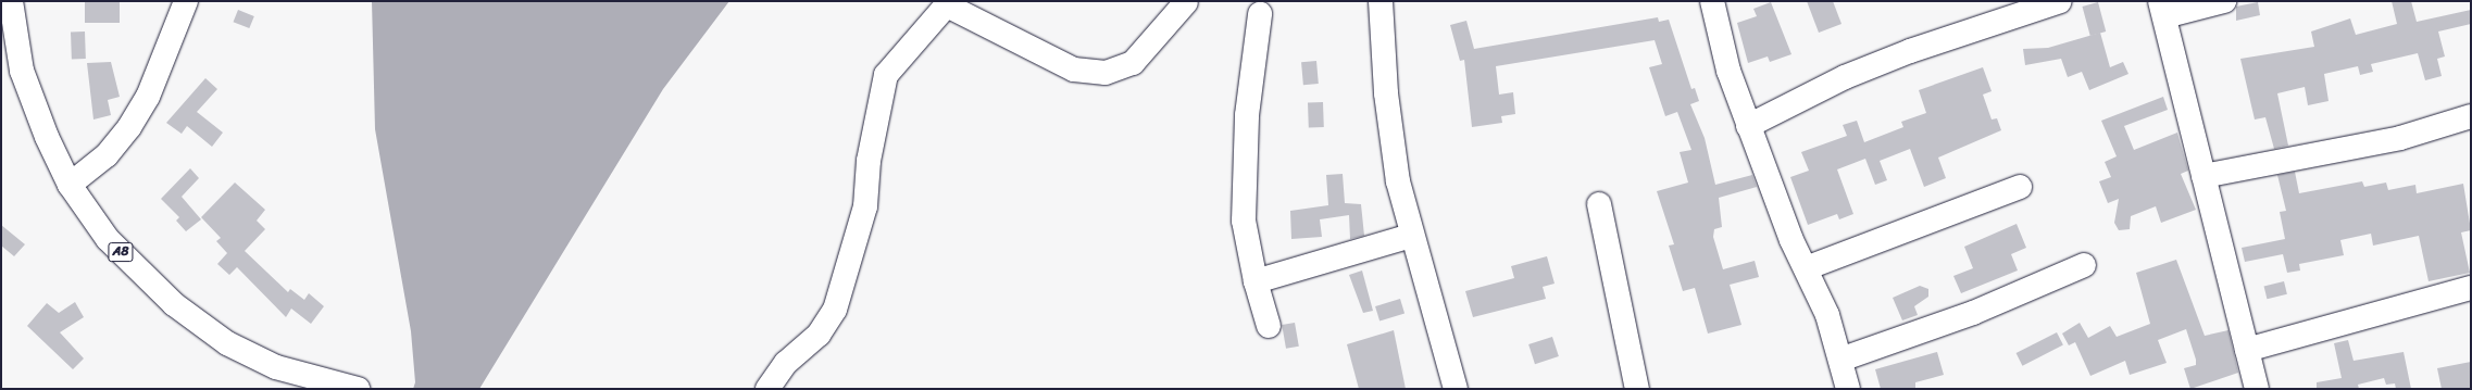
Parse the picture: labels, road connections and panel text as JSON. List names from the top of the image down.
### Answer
{
  "streets": {
    "main road": ["A8"]
  }
}
